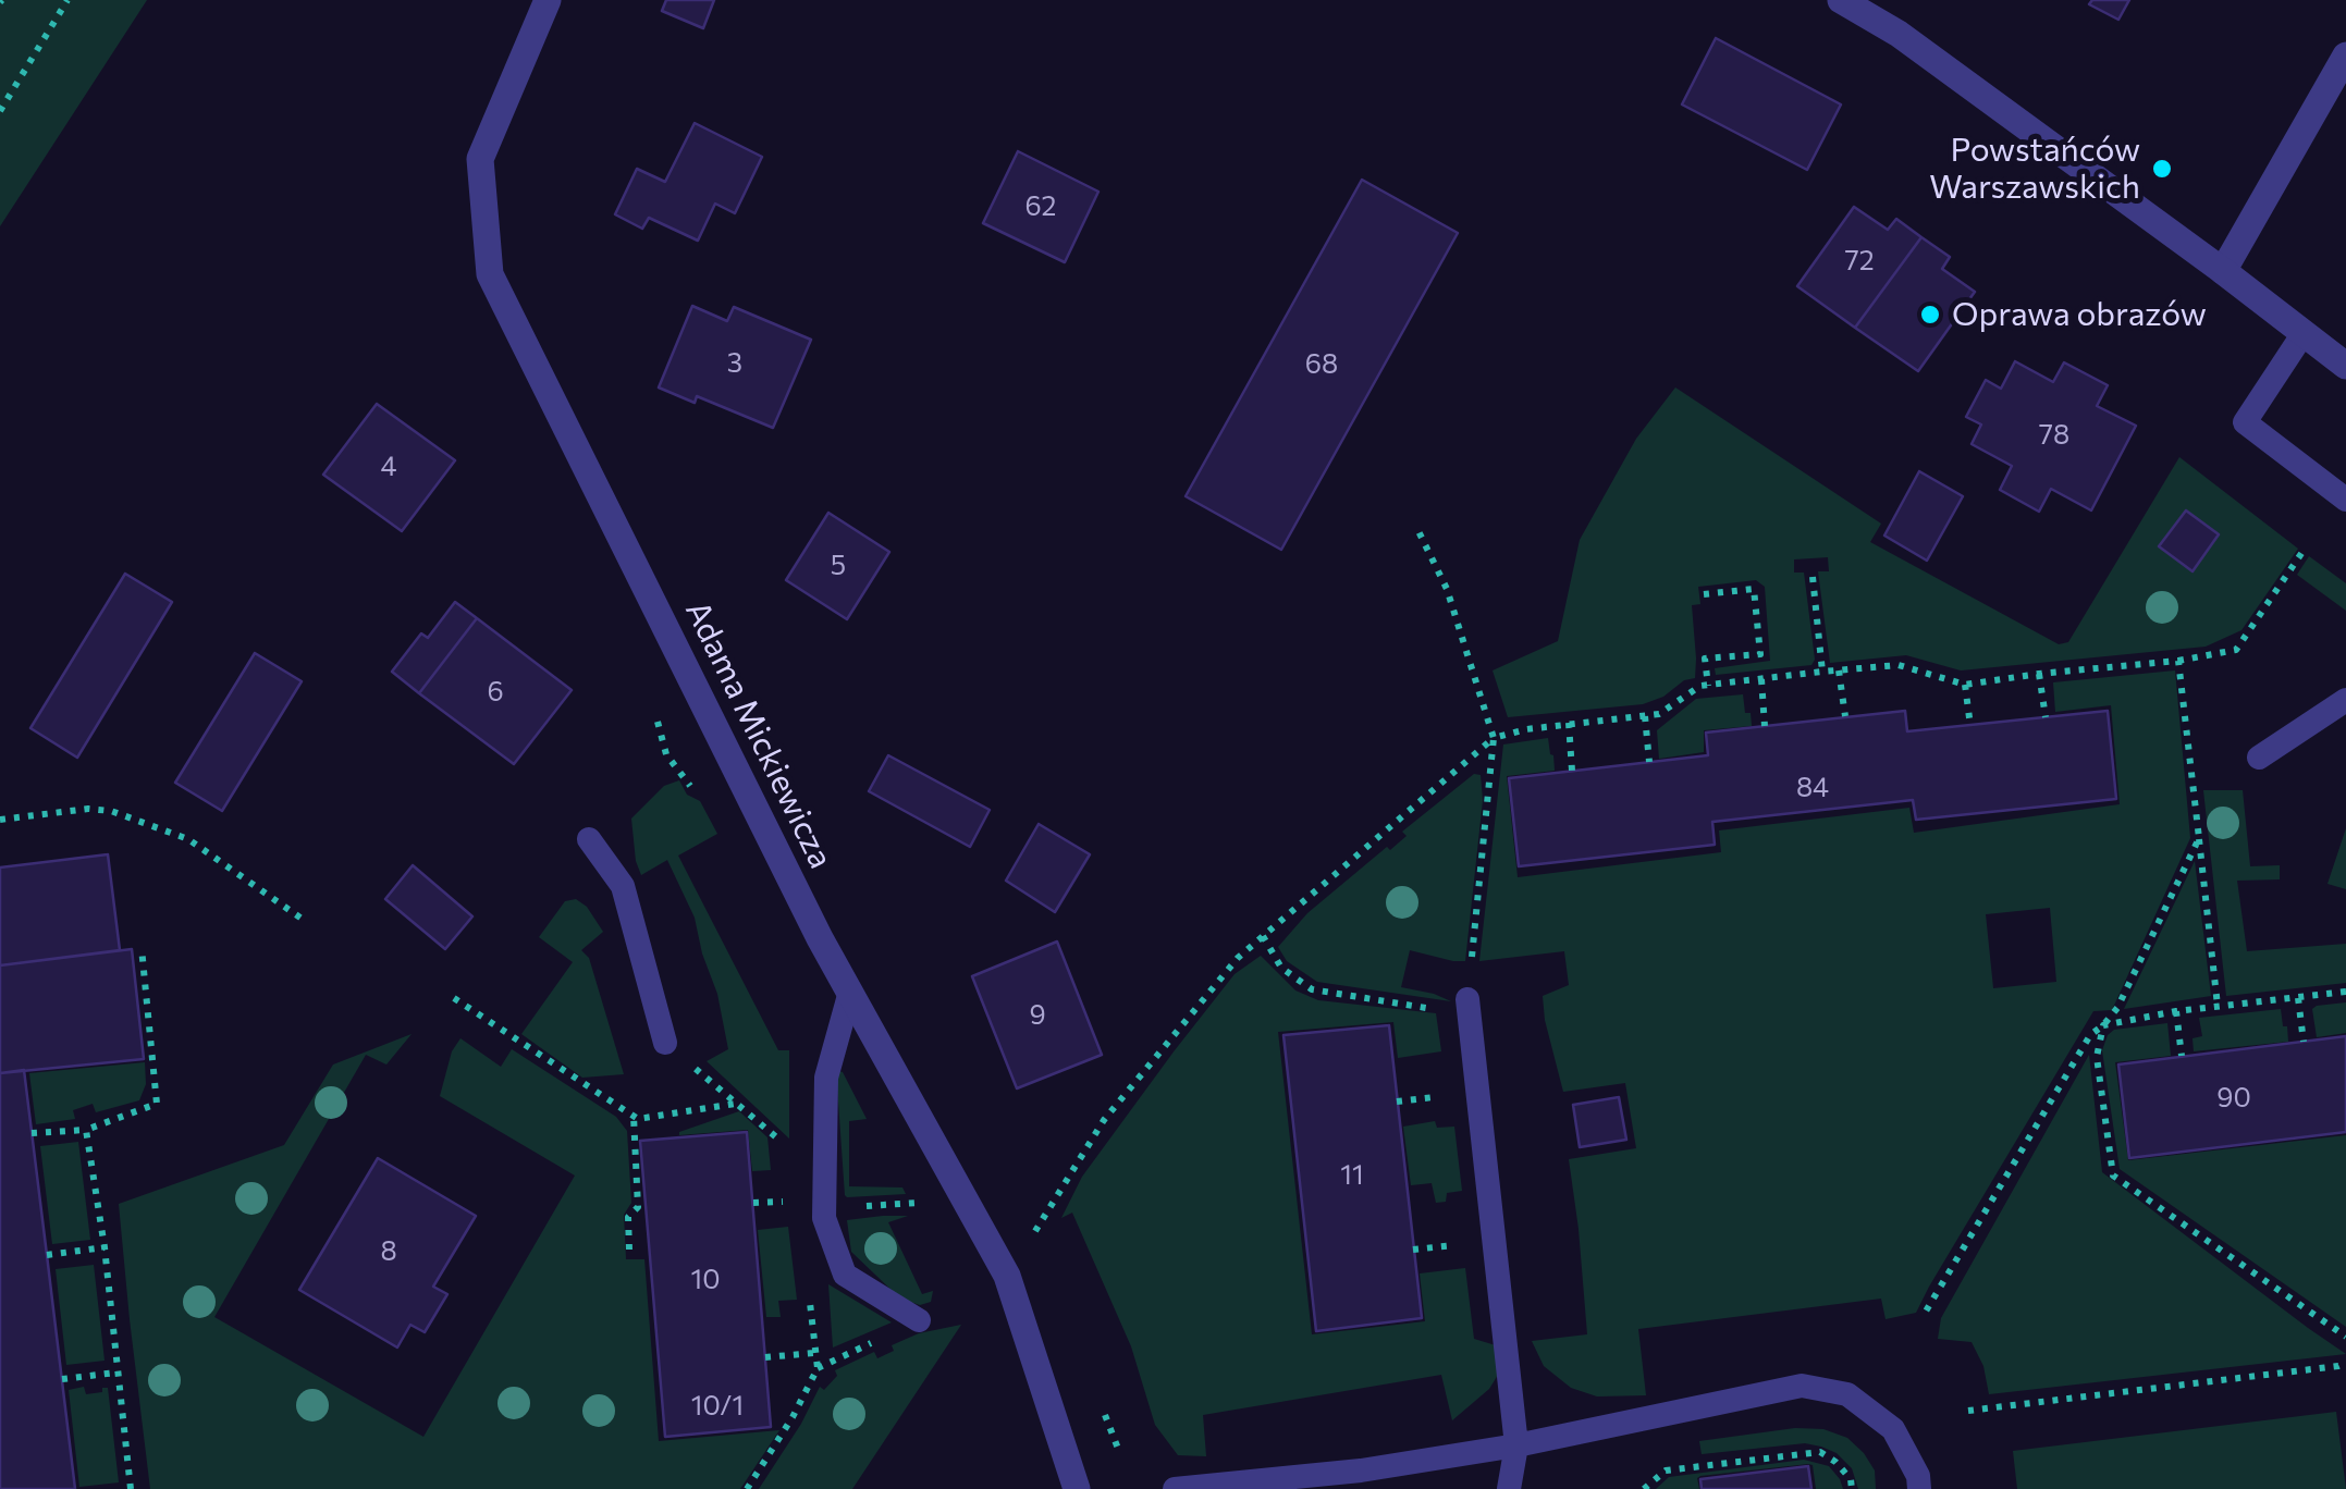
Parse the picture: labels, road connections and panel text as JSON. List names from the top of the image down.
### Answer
{
  "streets": {
    "street": ["Adama Mickiewicza"]
  },
  "places": ["Powstańców Warszawskich", "Oprawa obrazów"],
  "house_numbers": [
    "62",
    "72",
    "3",
    "68",
    "78",
    "4",
    "5",
    "6",
    "84",
    "9",
    "90",
    "11",
    "8",
    "10",
    "10/1"
  ]
}
